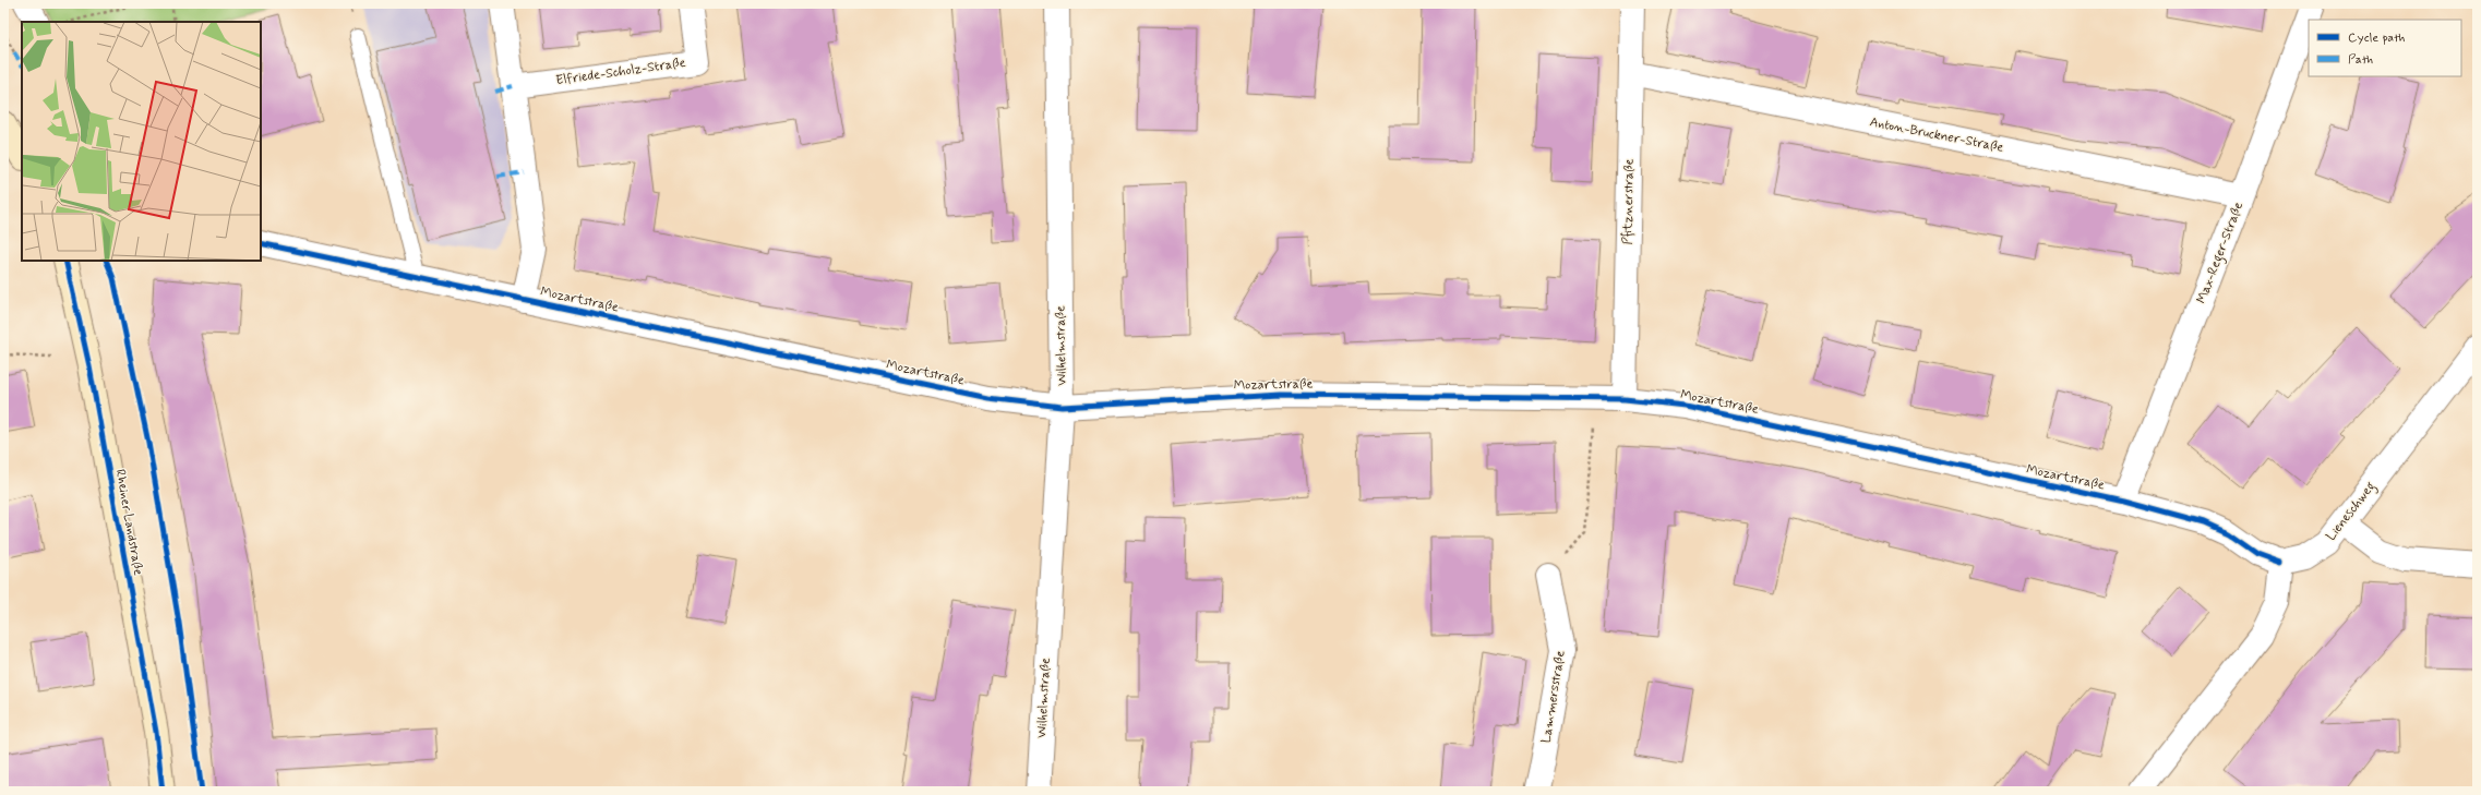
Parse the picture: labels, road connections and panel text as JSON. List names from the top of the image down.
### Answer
{
  "streets": {
    "street": [
      "Elfriede-Scholz-Straße",
      "Anton-Bruckner-Straße",
      "Pfitznerstraße",
      "Max-Reger-Straße",
      "Mozartstraße",
      "Wilhelmstraße",
      "Lieneschweg",
      "Rheiner Landstraße",
      "Lammersstraße"
    ]
  },
  "crossings": [
    ["Anton-Bruckner-Straße", "Pfitznerstraße"],
    ["Anton-Bruckner-Straße", "Max-Reger-Straße"],
    ["Pfitznerstraße", "Mozartstraße"],
    ["Max-Reger-Straße", "Mozartstraße"],
    ["Mozartstraße", "Wilhelmstraße"],
    ["Mozartstraße", "Lieneschweg"]
  ],
  "legend": ["Cycle path", "Path"]
}
